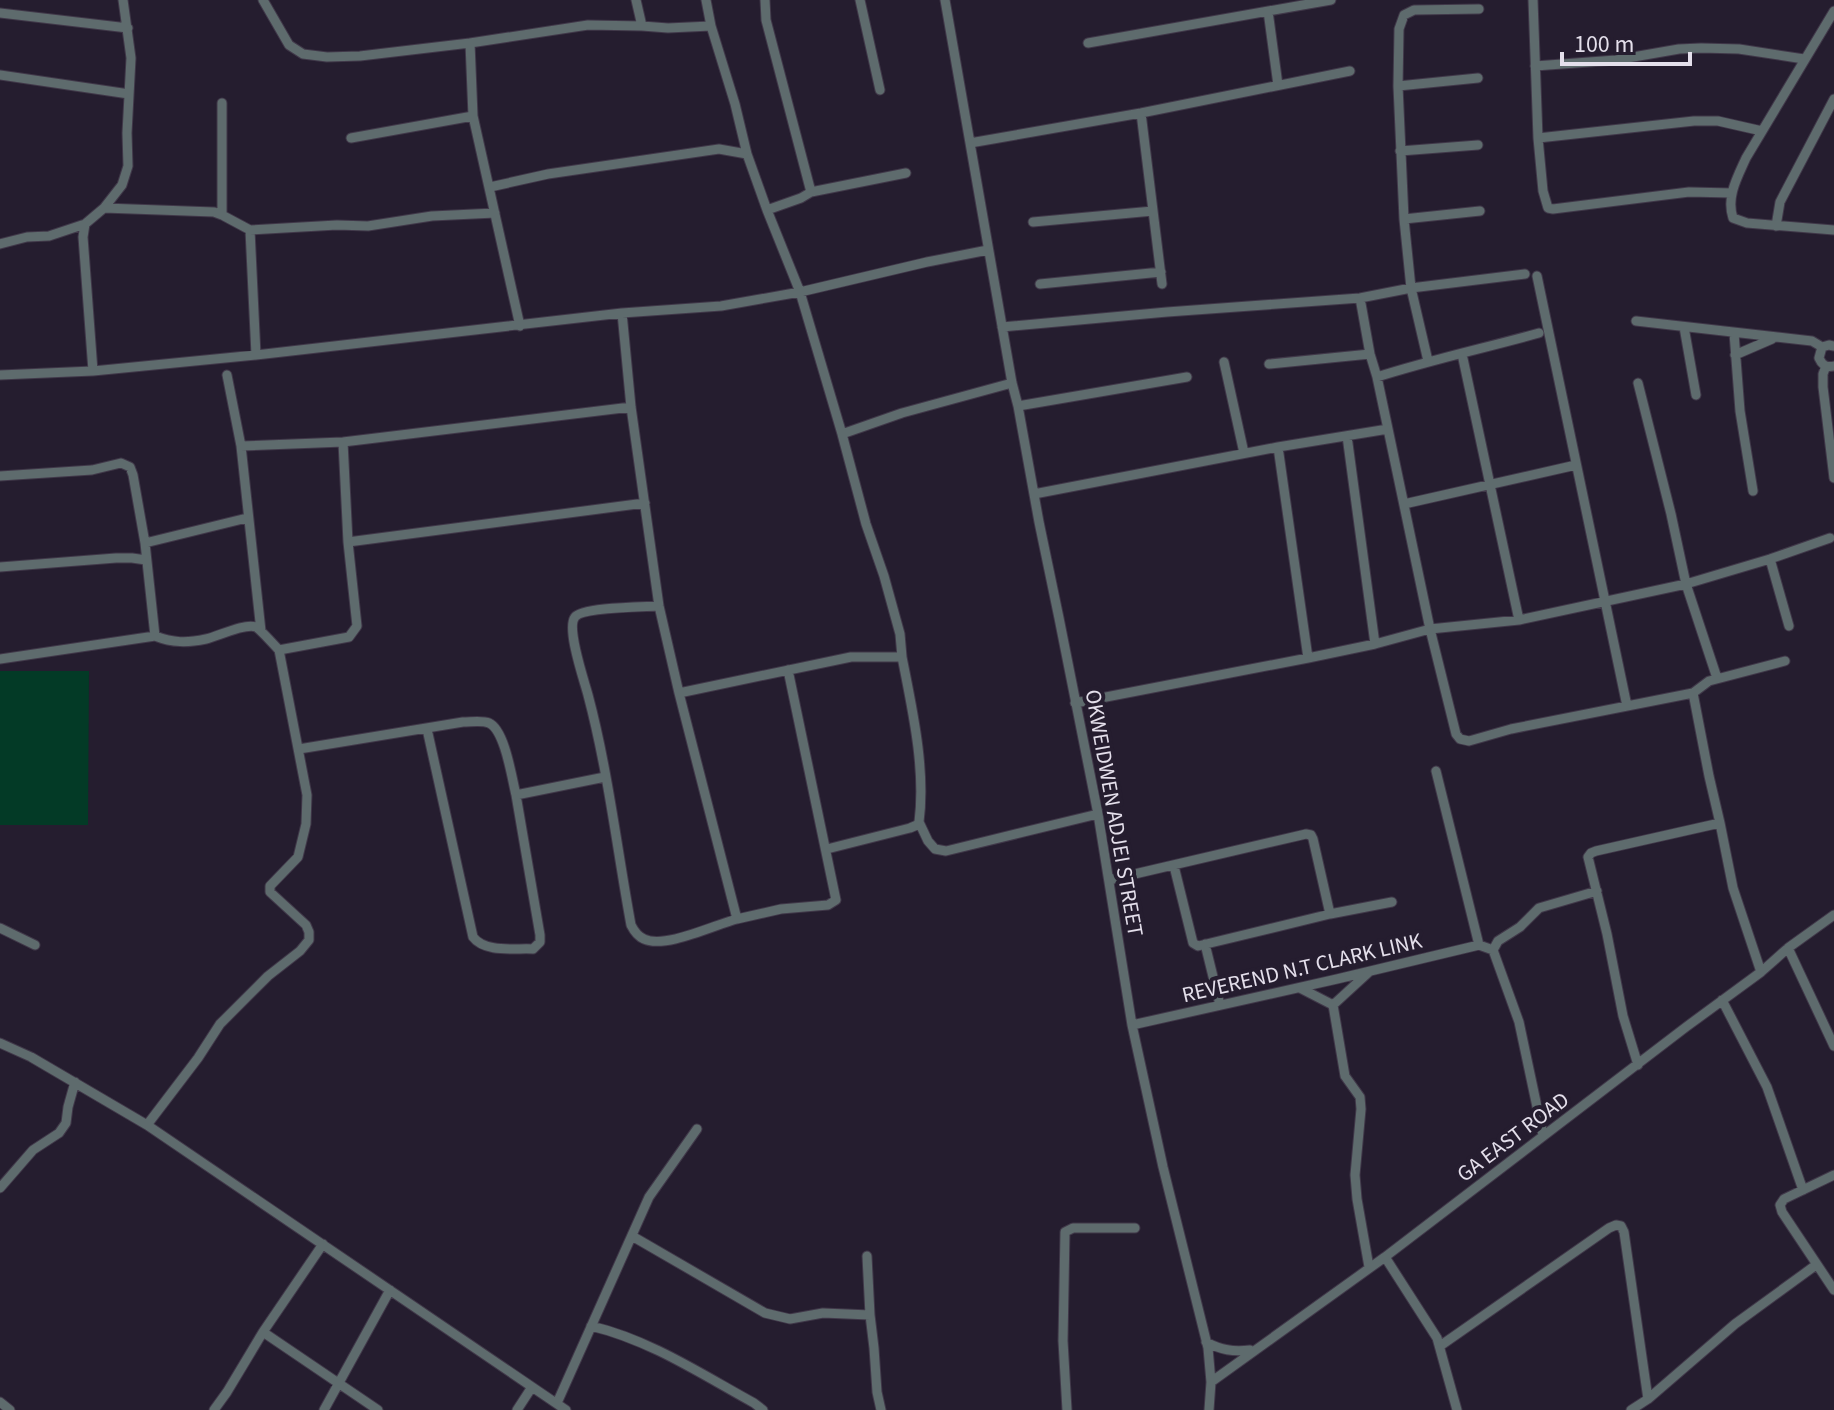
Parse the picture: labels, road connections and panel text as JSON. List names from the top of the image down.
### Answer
{
  "streets": {
    "street": ["OKWEIDWEN ADJEI STREET", "REVEREND N.T CLARK LINK", "GA EAST ROAD"]
  },
  "crossings": [
    ["OKWEIDWEN ADJEI STREET", "REVEREND N.T CLARK LINK"],
    ["OKWEIDWEN ADJEI STREET", "GA EAST ROAD"]
  ],
  "scale_bar": "100 m"
}
